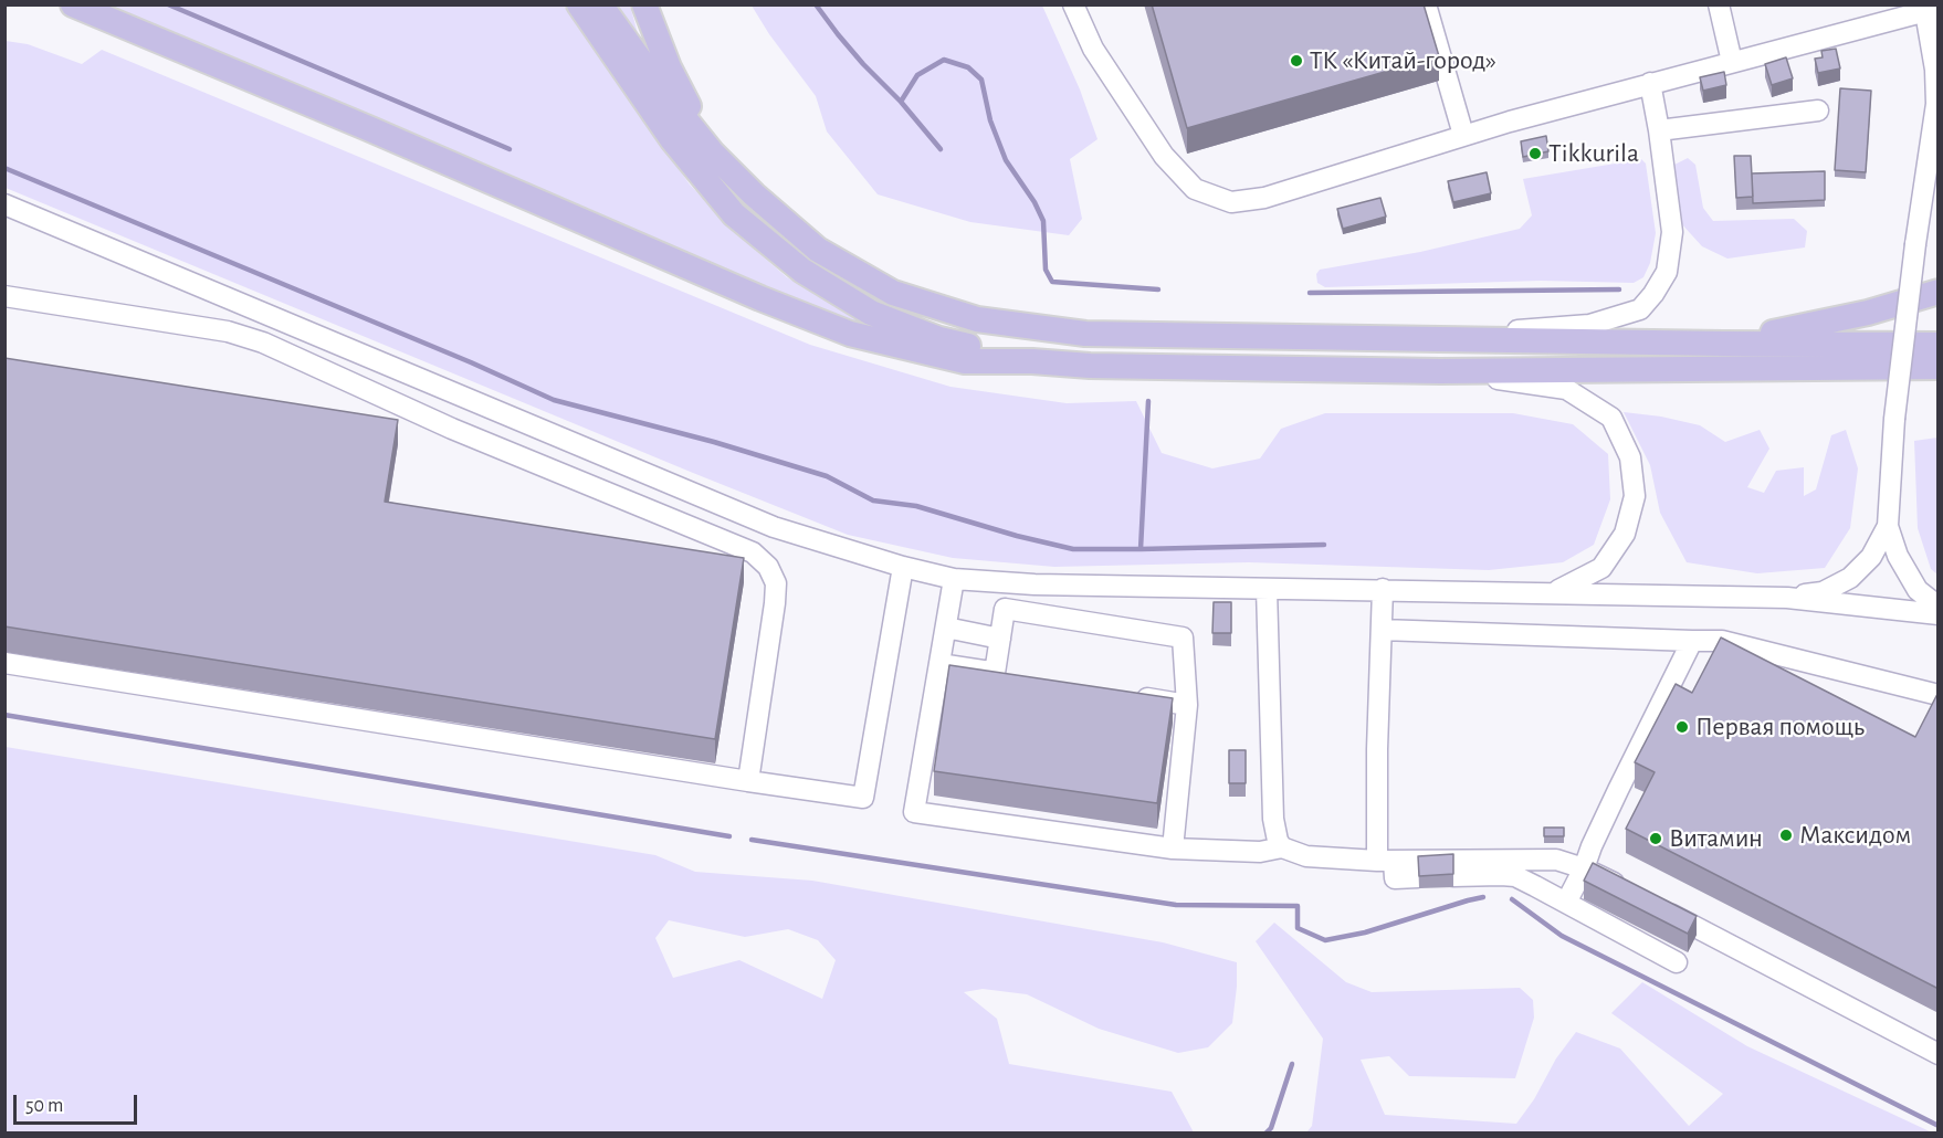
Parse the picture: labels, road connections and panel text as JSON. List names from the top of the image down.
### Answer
{
  "places": [
    "ТК «Китай-город»",
    "Tikkurila",
    "Первая помощь",
    "Максидом",
    "Витамин"
  ],
  "scale_bar": "50 m"
}
